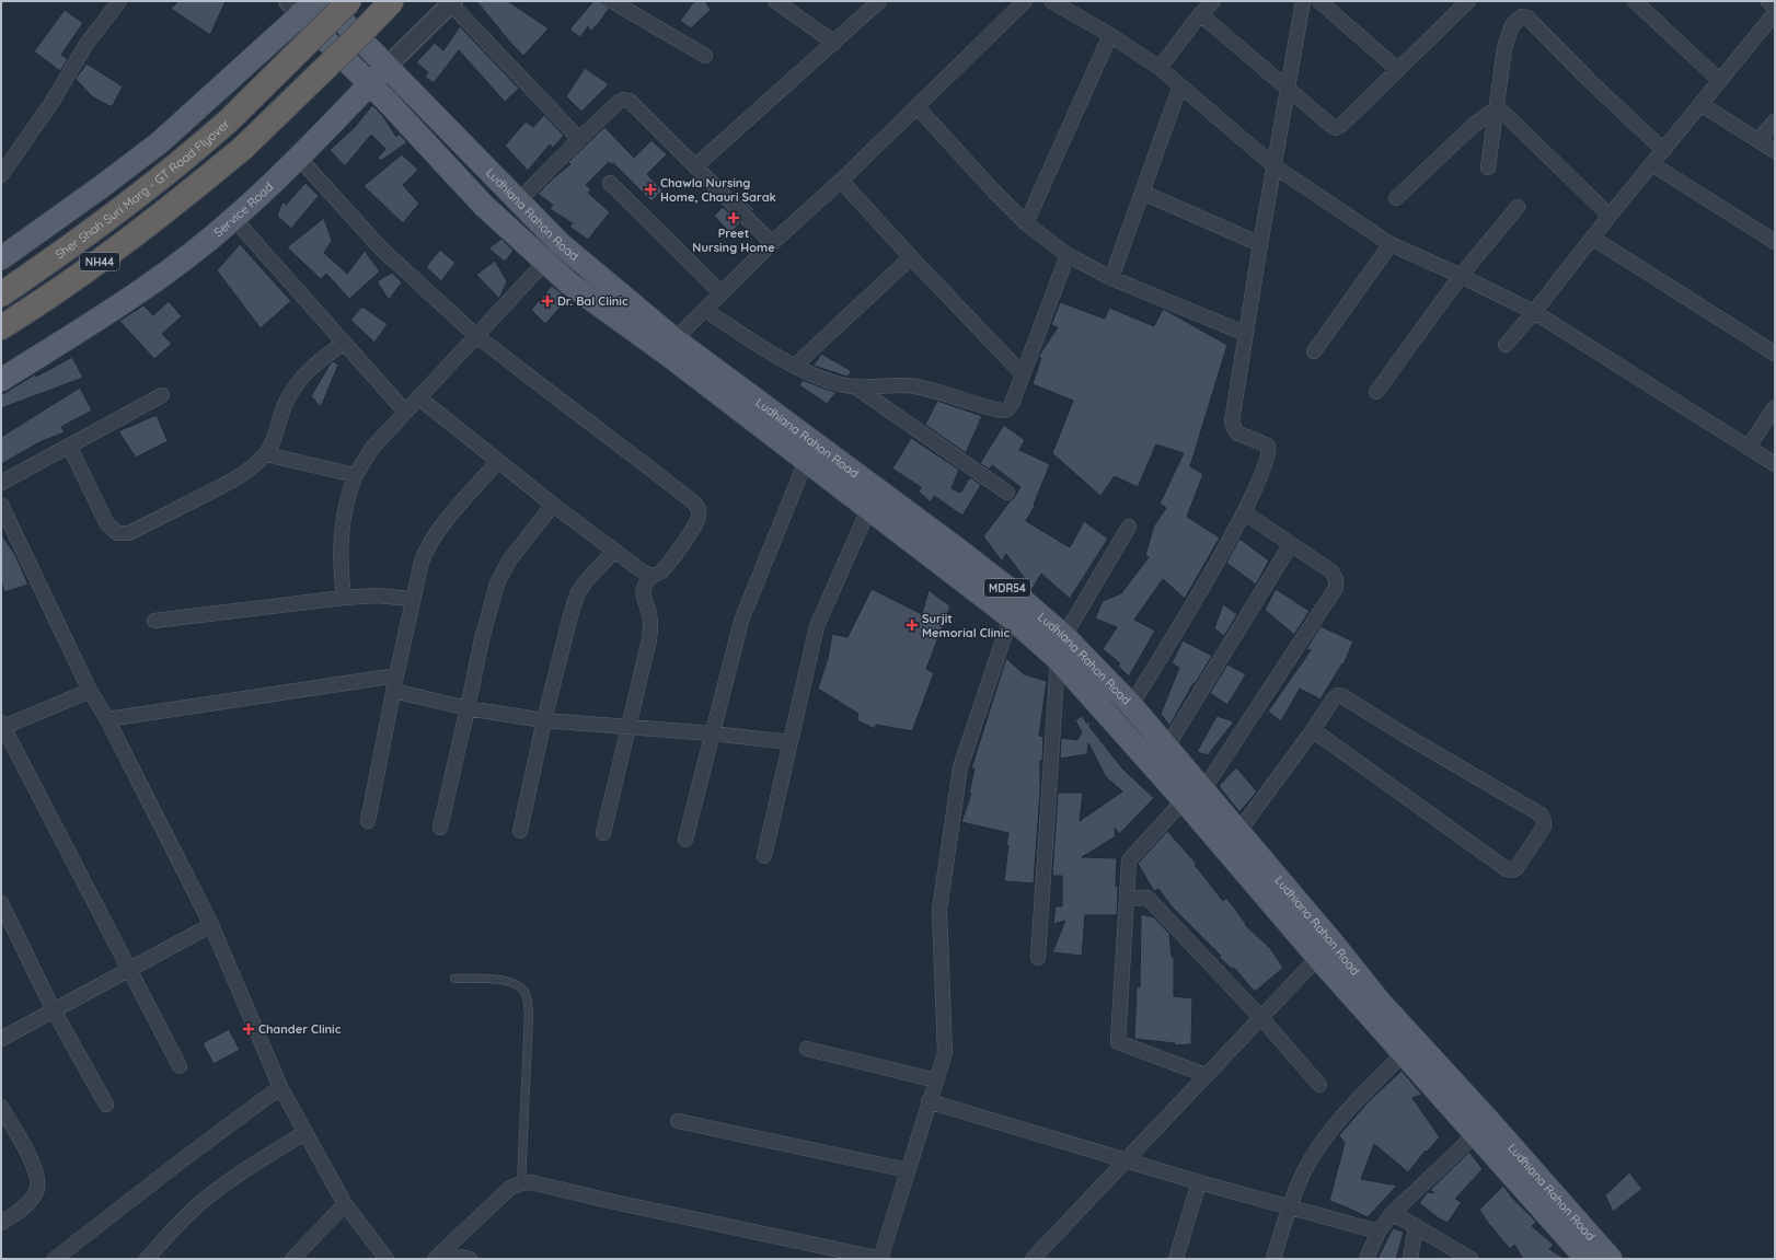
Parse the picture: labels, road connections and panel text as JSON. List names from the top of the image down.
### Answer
{
  "streets": {
    "highway": ["Sher Shah Suri Marg - GT Road Flyover", "NH44"],
    "main road": ["Service Road", "Ludhiana Rahon Road", "MDR54"]
  },
  "crossings": [
    ["Service Road", "Ludhiana Rahon Road"]
  ],
  "places": {
    "health": [
      "Chawla Nursing Home, Chauri Sarak",
      "Preet Nursing Home",
      "Dr. Bal Clinic",
      "Surjit Memorial Clinic",
      "Chander Clinic"
    ]
  }
}
